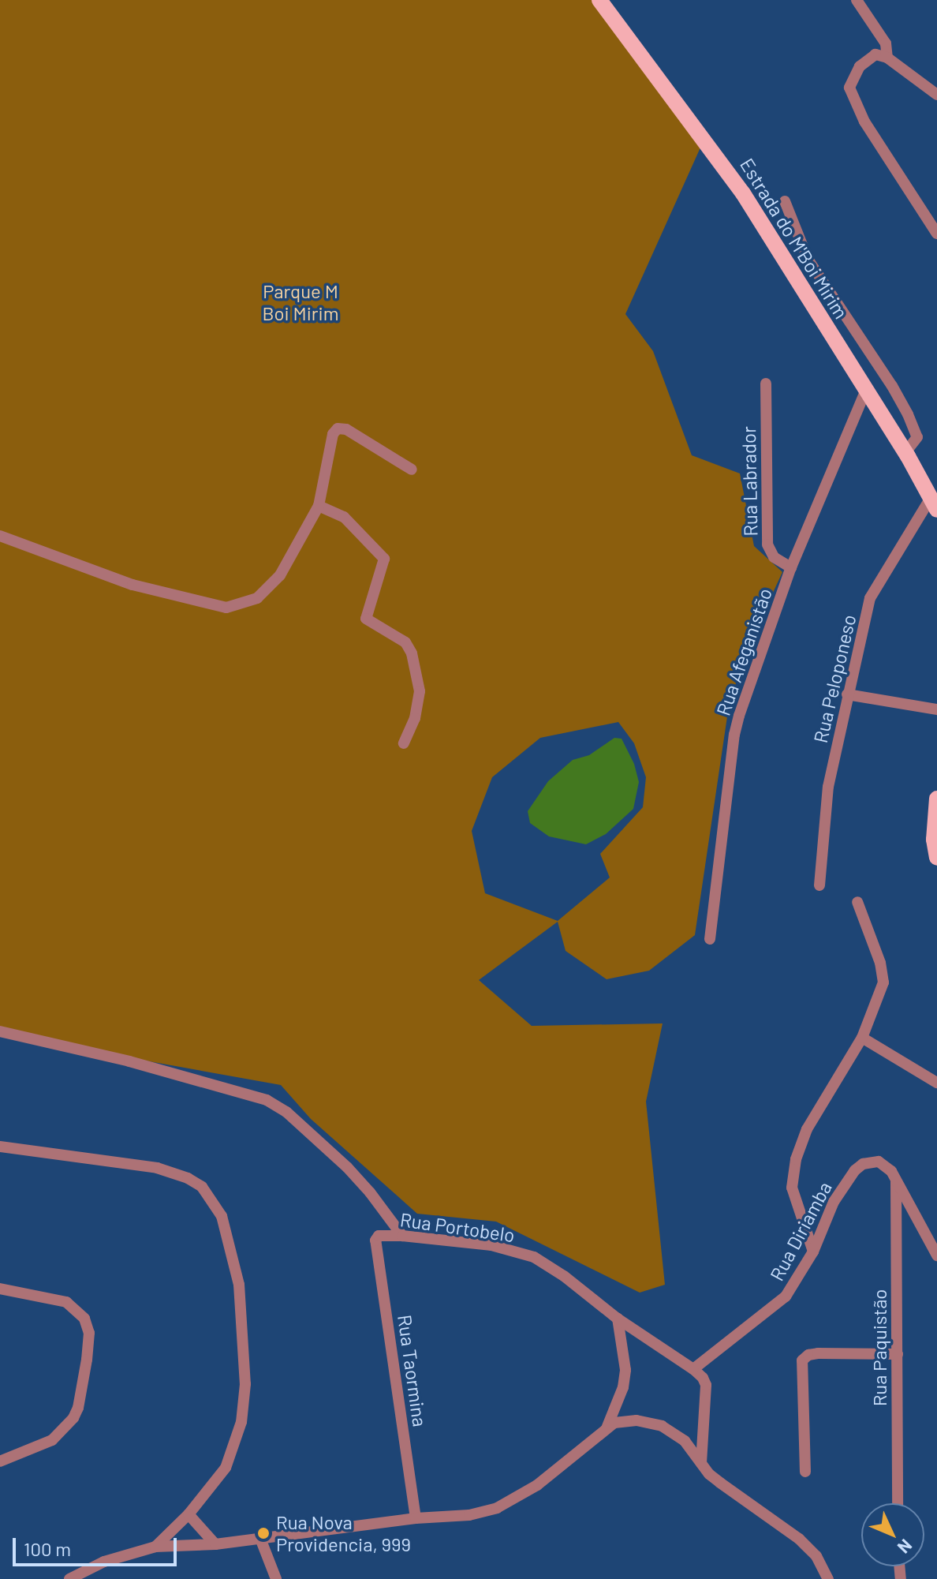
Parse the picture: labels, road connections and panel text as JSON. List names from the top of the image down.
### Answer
{
  "streets": {
    "main road": ["Estrada do M'Boi Mirim"],
    "street": [
      "Rua Labrador",
      "Rua Afeganistão",
      "Rua Peloponeso",
      "Rua Portobelo",
      "Rua Diriamba",
      "Rua Paquistão",
      "Rua Taormina"
    ]
  },
  "crossings": [
    ["Estrada do M'Boi Mirim", "Rua Afeganistão"],
    ["Estrada do M'Boi Mirim", "Rua Peloponeso"],
    ["Rua Labrador", "Rua Afeganistão"],
    ["Rua Portobelo", "Rua Diriamba"],
    ["Rua Portobelo", "Rua Taormina"],
    ["Rua Diriamba", "Rua Paquistão"]
  ],
  "parks": ["Parque M Boi Mirim"],
  "places": ["Rua Nova Providencia, 999"],
  "scale_bar": "100 m",
  "north": "bottom right"
}
